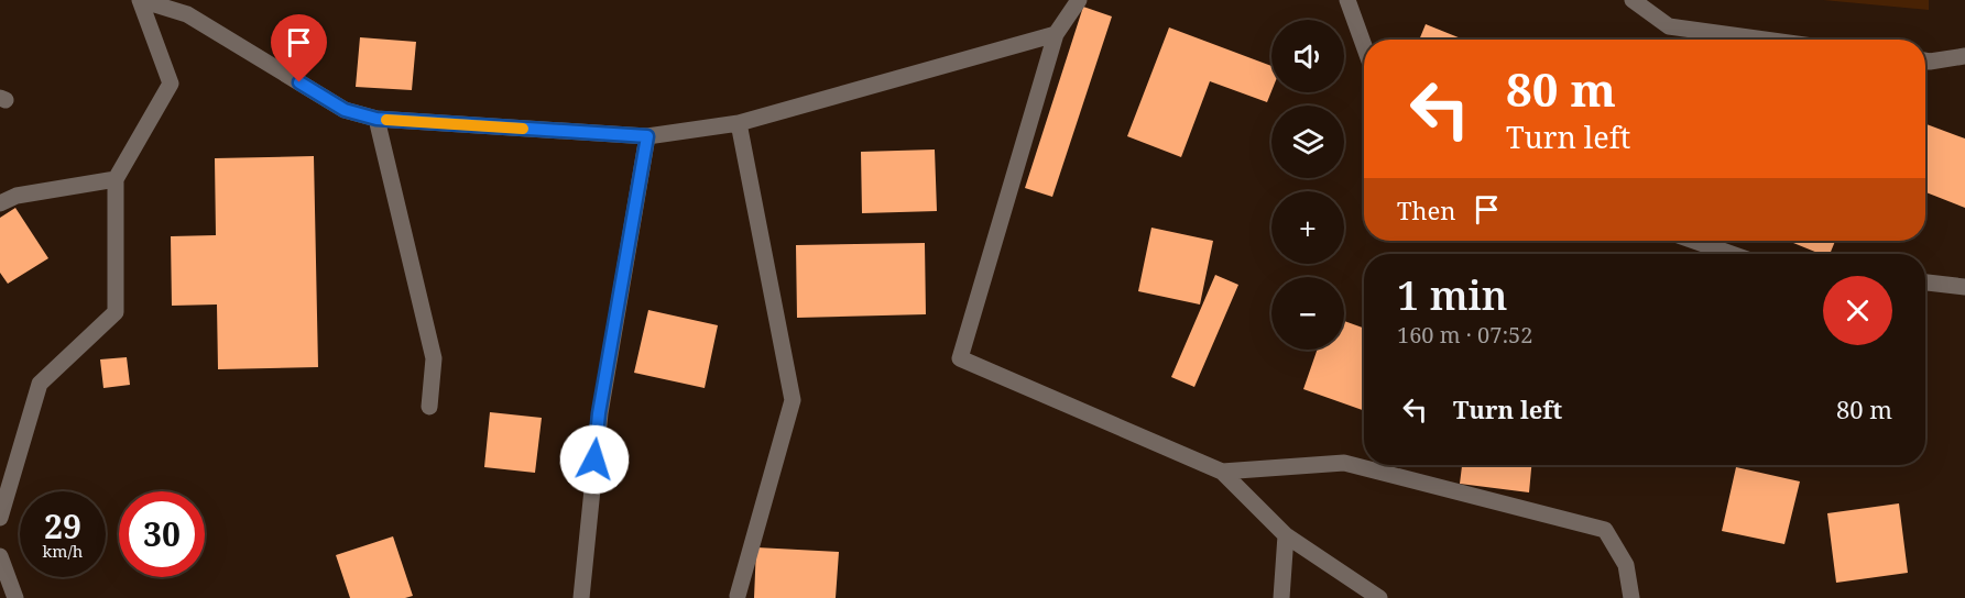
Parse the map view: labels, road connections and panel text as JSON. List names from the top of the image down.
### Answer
{
  "page": {
    "map_buttons": ["+", "−"],
    "turn": ["80 m", "Turn left"],
    "then": "Then",
    "heading": ["1 min", "160 m · 07:52"],
    "list": [
      {
        "name": "Turn left",
        "value": "80 m"
      }
    ],
    "speed": "29 km/h",
    "limit": "30"
  }
}
